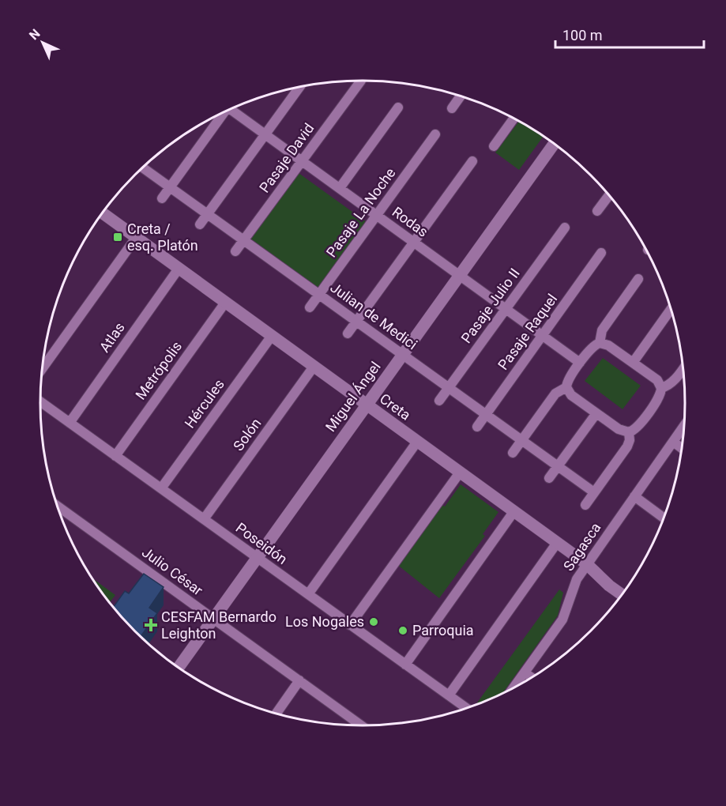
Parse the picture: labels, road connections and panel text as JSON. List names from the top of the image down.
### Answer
{
  "streets": {
    "street": [
      "Pasaje David",
      "Pasaje La Noche",
      "Rodas",
      "Pasaje Julio II",
      "Julian de Medici",
      "Pasaje Raquel",
      "Atlas",
      "Metrópolis",
      "Miguel Ángel",
      "Hércules",
      "Creta",
      "Solón",
      "Poseidón",
      "Sagasca",
      "Julio César"
    ]
  },
  "crossings": [
    ["Pasaje David", "Rodas"],
    ["Pasaje David", "Julian de Medici"],
    ["Pasaje La Noche", "Rodas"],
    ["Pasaje La Noche", "Julian de Medici"],
    ["Rodas", "Pasaje Julio II"],
    ["Rodas", "Pasaje Raquel"],
    ["Rodas", "Miguel Ángel"],
    ["Pasaje Julio II", "Julian de Medici"],
    ["Julian de Medici", "Pasaje Raquel"],
    ["Julian de Medici", "Miguel Ángel"],
    ["Atlas", "Creta"],
    ["Atlas", "Poseidón"],
    ["Metrópolis", "Creta"],
    ["Metrópolis", "Poseidón"],
    ["Miguel Ángel", "Creta"],
    ["Miguel Ángel", "Poseidón"],
    ["Miguel Ángel", "Julio César"],
    ["Hércules", "Creta"],
    ["Hércules", "Poseidón"],
    ["Creta", "Solón"],
    ["Creta", "Sagasca"],
    ["Solón", "Poseidón"]
  ],
  "places": {
    "transit": ["Creta / esq. Platón"],
    "other": ["Los Nogales", "Parroquia"],
    "health": ["CESFAM Bernardo Leighton"]
  },
  "scale_bar": "100 m",
  "north": "top left"
}
